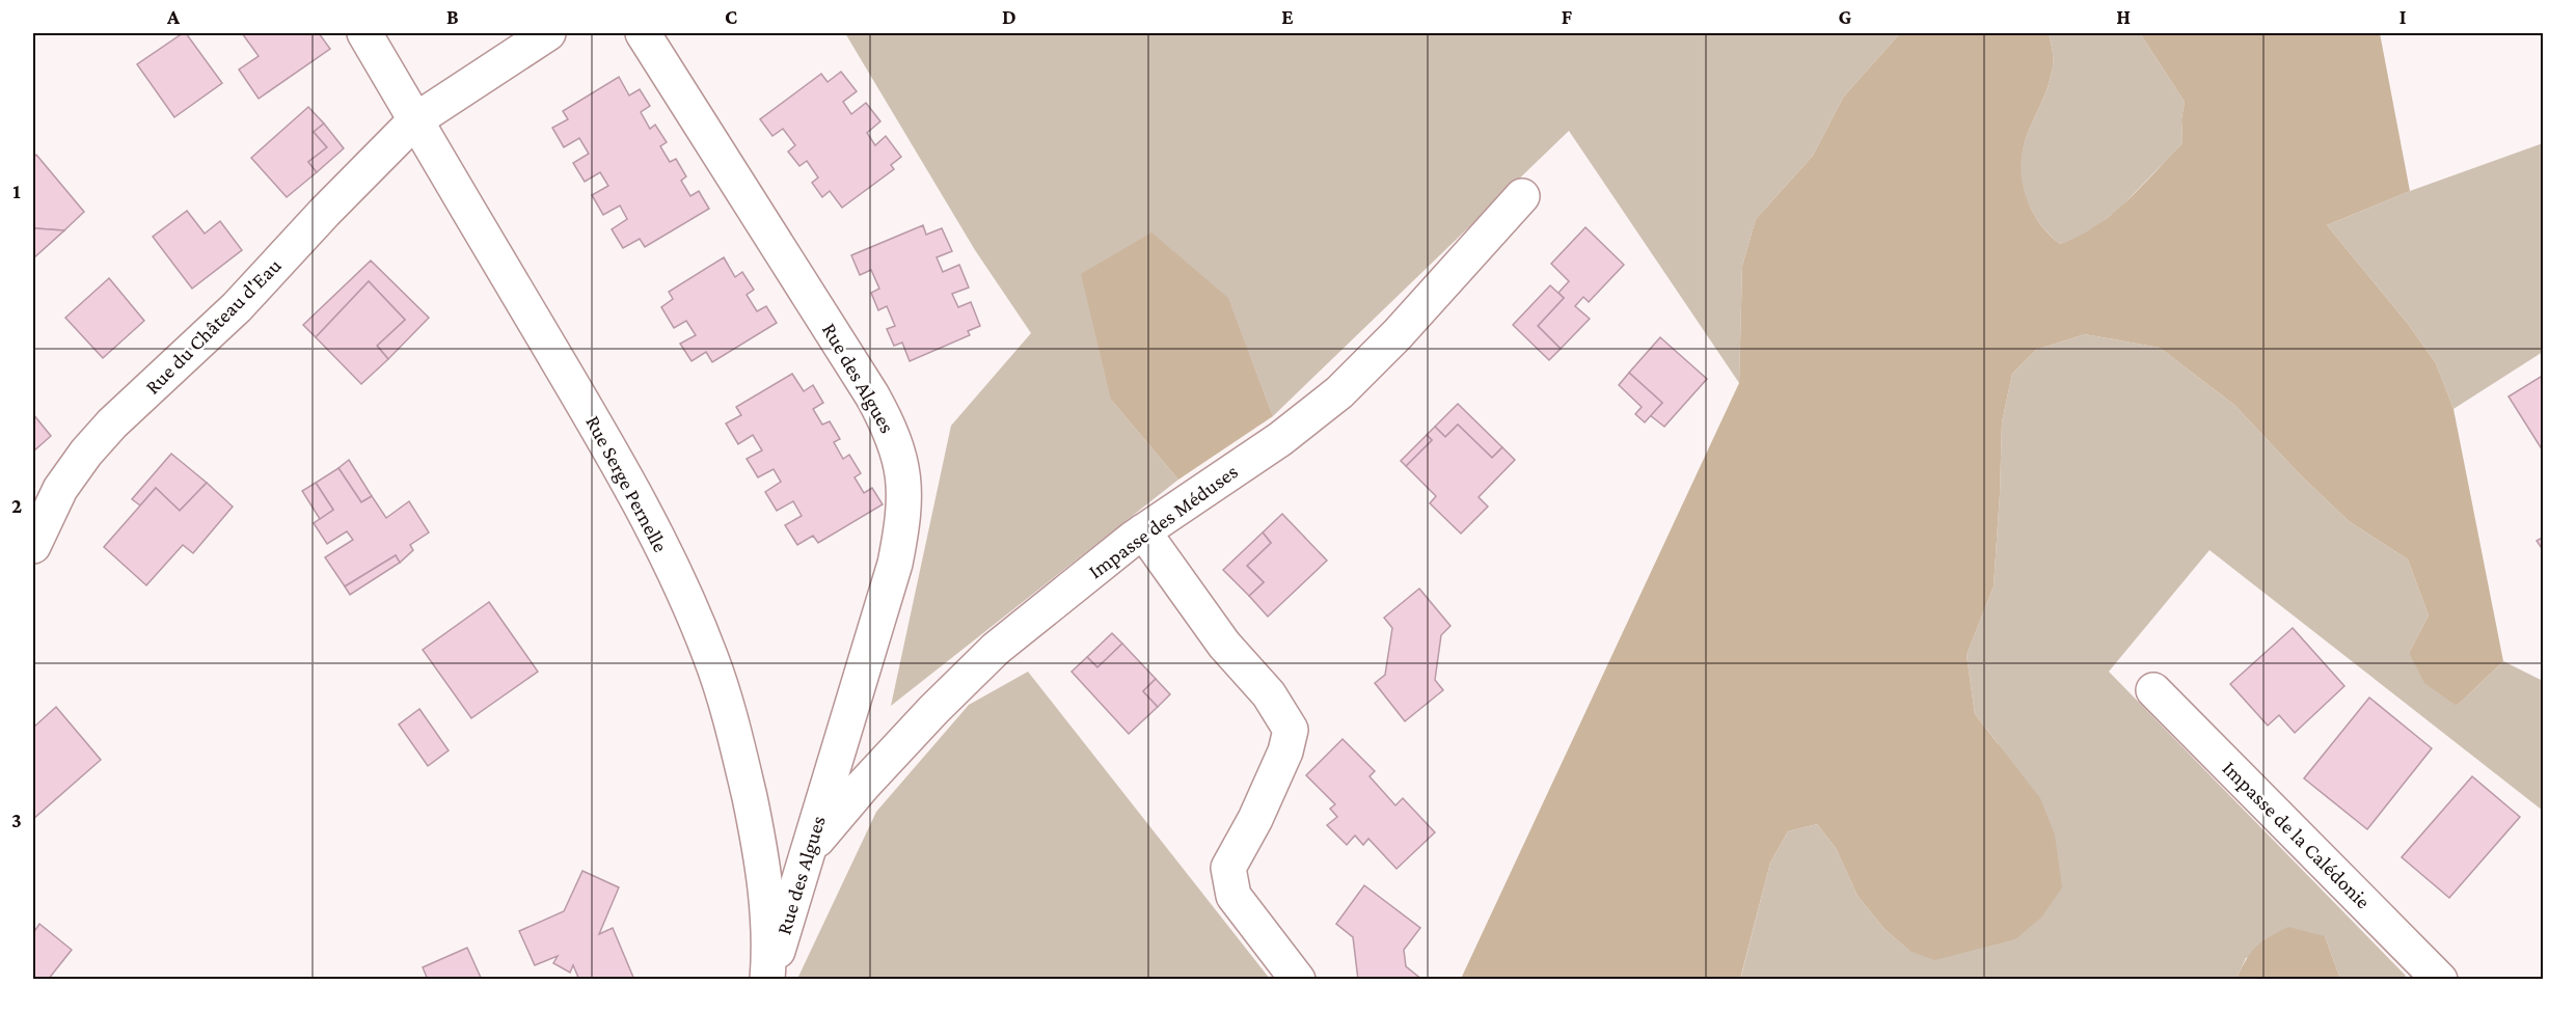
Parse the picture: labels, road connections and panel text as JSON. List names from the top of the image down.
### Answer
{
  "streets": {
    "street": [
      "Rue du Château d'Eau",
      "Rue des Algues",
      "Rue Serge Pernelle",
      "Impasse des Méduses",
      "Impasse de la Calédonie"
    ]
  },
  "crossings": [
    ["Rue du Château d'Eau", "Rue Serge Pernelle"],
    ["Rue des Algues", "Rue Serge Pernelle"],
    ["Rue des Algues", "Impasse des Méduses"]
  ],
  "grid": {
    "columns": [
      "A",
      "B",
      "C",
      "D",
      "E",
      "F",
      "G",
      "H",
      "I"
    ],
    "rows": ["1", "2", "3"]
  }
}
